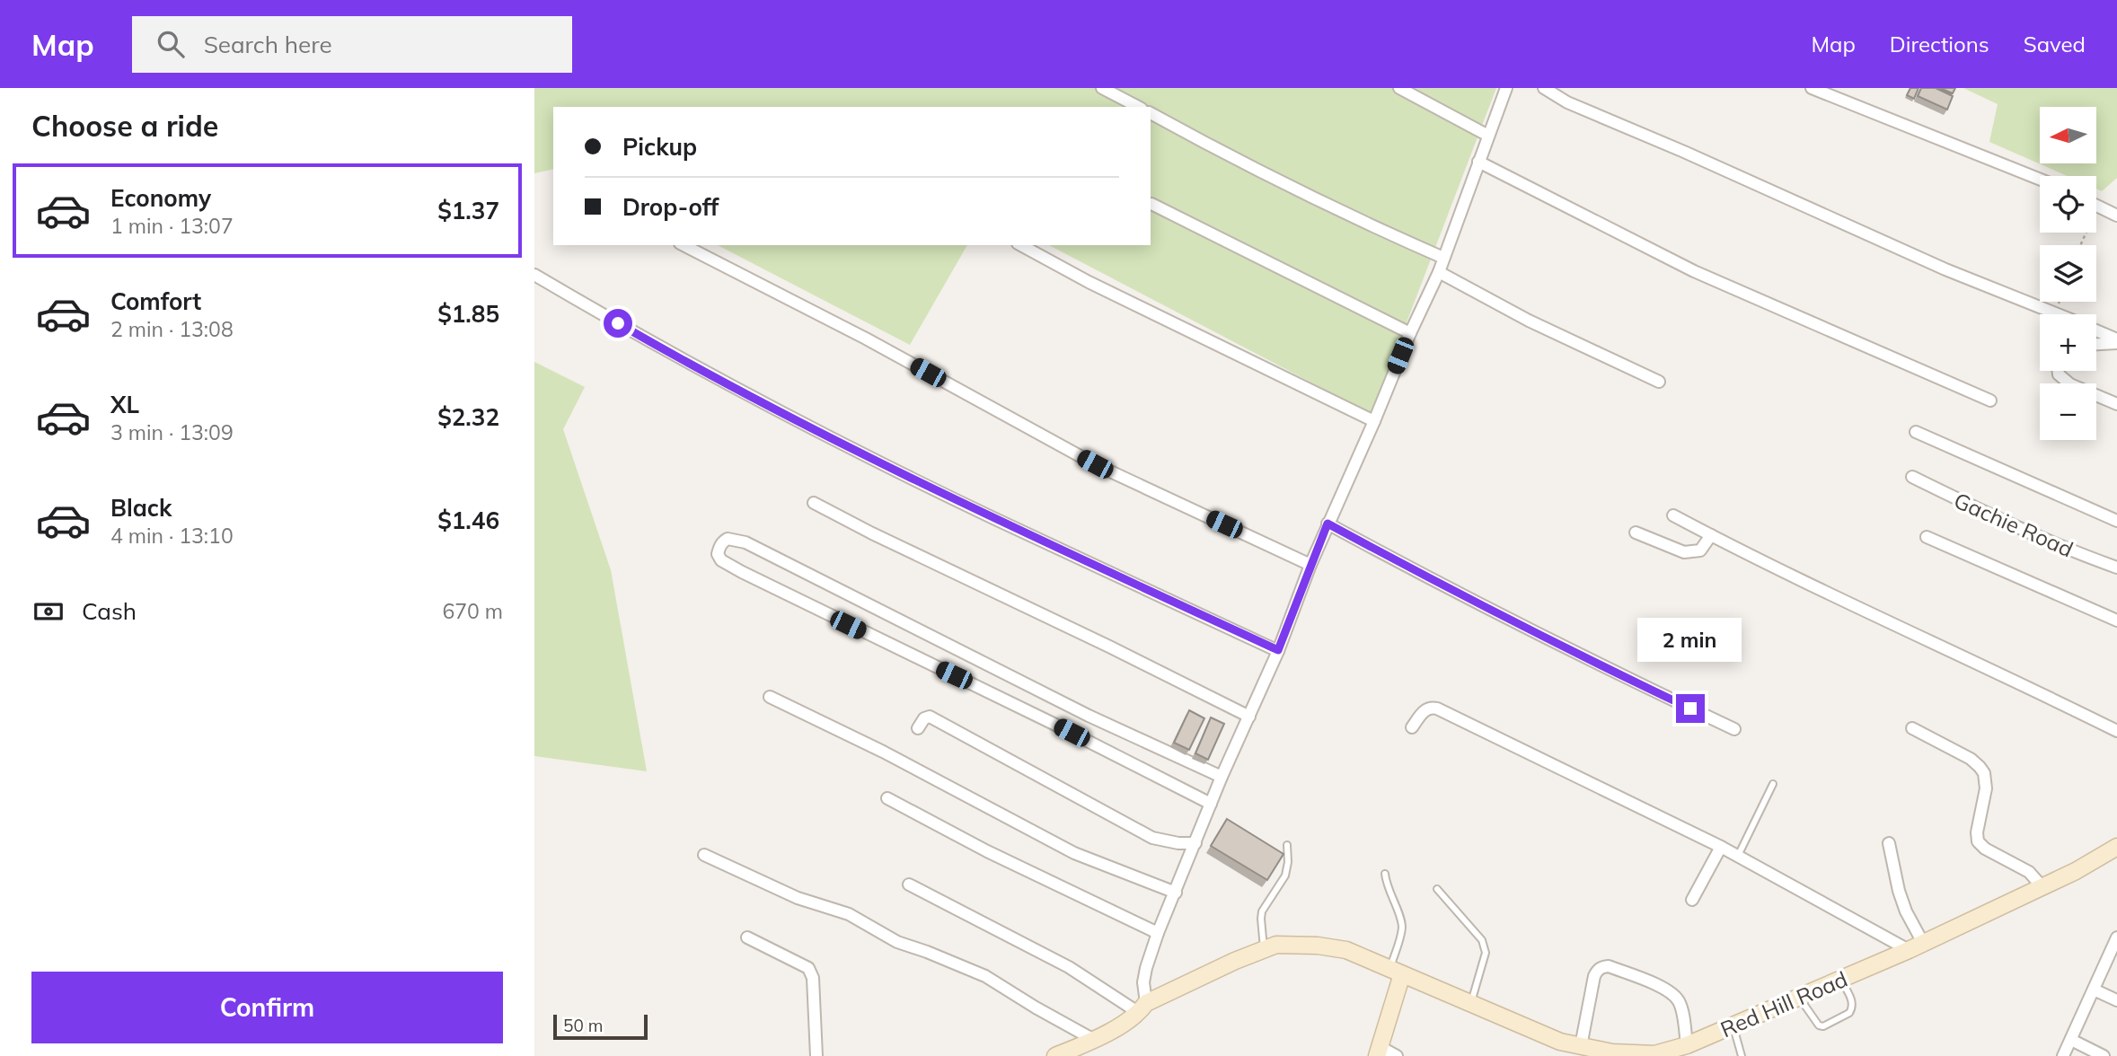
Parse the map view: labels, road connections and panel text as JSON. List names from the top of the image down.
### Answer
{
  "streets": {
    "street": ["Gachie Road", "Red Hill Road"]
  },
  "scale_bar": "50 m",
  "north": "left",
  "page": {
    "header": "Map",
    "search": "Search here",
    "nav": ["Map", "Directions", "Saved"],
    "heading": "Choose a ride",
    "map_buttons": ["+", "−"],
    "banner": ["Pickup", "Drop-off"],
    "list": [
      {
        "name": "Economy",
        "note": "1 min · 13:07",
        "value": "$1.37"
      },
      {
        "name": "Comfort",
        "note": "2 min · 13:08",
        "value": "$1.85"
      },
      {
        "name": "XL",
        "note": "3 min · 13:09",
        "value": "$2.32"
      },
      {
        "name": "Black",
        "note": "4 min · 13:10",
        "value": "$1.46"
      }
    ],
    "pay": ["Cash", "670 m"],
    "bubble": "2 min",
    "buttons": "Confirm",
    "scale": "50 m"
  }
}
